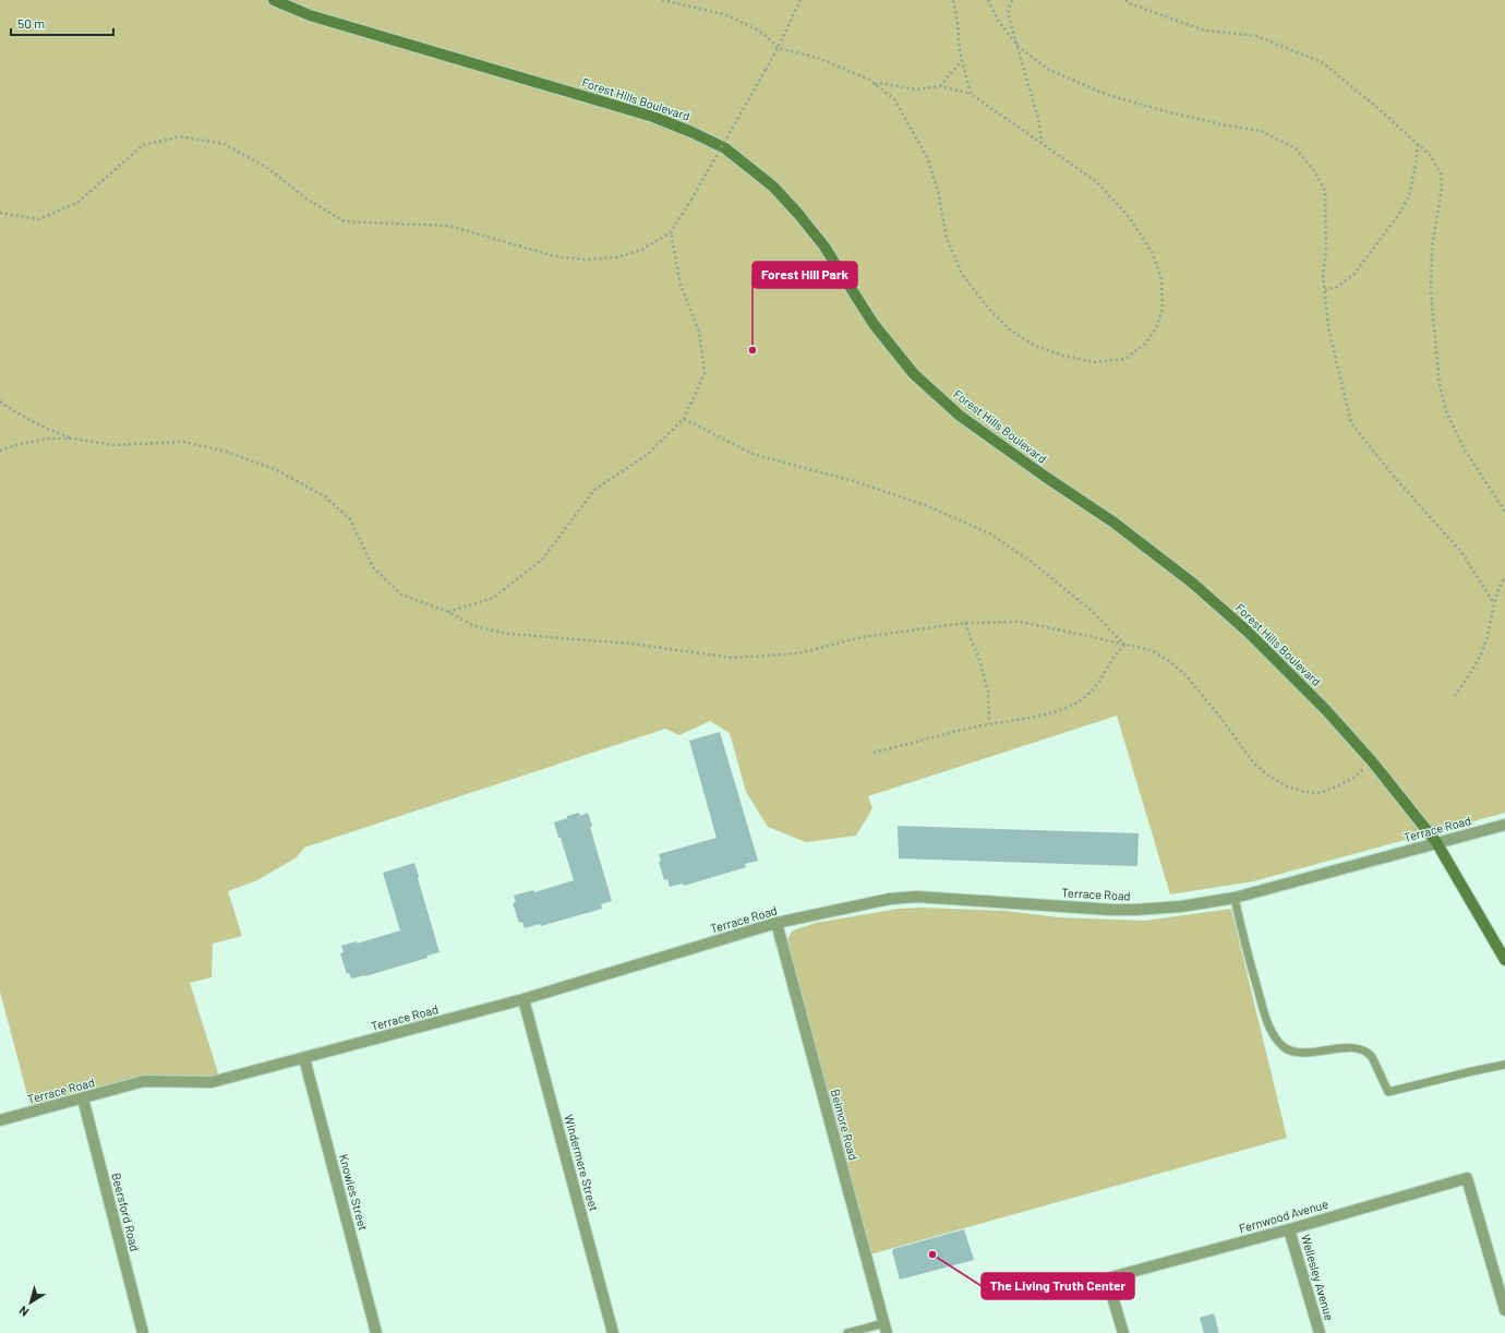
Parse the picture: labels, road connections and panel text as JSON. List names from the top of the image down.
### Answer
{
  "streets": {
    "street": [
      "Forest Hills Boulevard",
      "Terrace Road",
      "Belmore Road",
      "Windermere Street",
      "Knowles Street",
      "Beersford Road",
      "Fernwood Avenue",
      "Wellesley Avenue"
    ]
  },
  "crossings": [
    ["Forest Hills Boulevard", "Terrace Road"],
    ["Terrace Road", "Belmore Road"],
    ["Terrace Road", "Windermere Street"],
    ["Terrace Road", "Knowles Street"],
    ["Terrace Road", "Beersford Road"],
    ["Fernwood Avenue", "Wellesley Avenue"]
  ],
  "places": ["Forest Hill Park", "The Living Truth Center"],
  "scale_bar": "50 m",
  "north": "bottom left"
}
